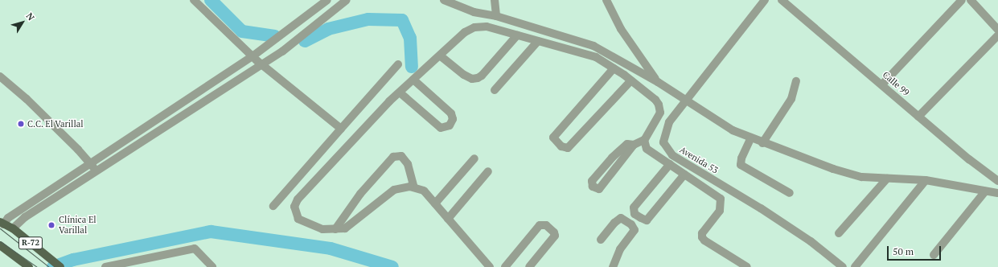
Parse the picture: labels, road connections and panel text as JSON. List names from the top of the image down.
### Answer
{
  "streets": {
    "main road": ["R-72"],
    "street": ["Calle 99", "Avenida 53"]
  },
  "places": ["C.C. El Varillal", "Clínica El Varillal"],
  "scale_bar": "50 m",
  "north": "top right"
}
